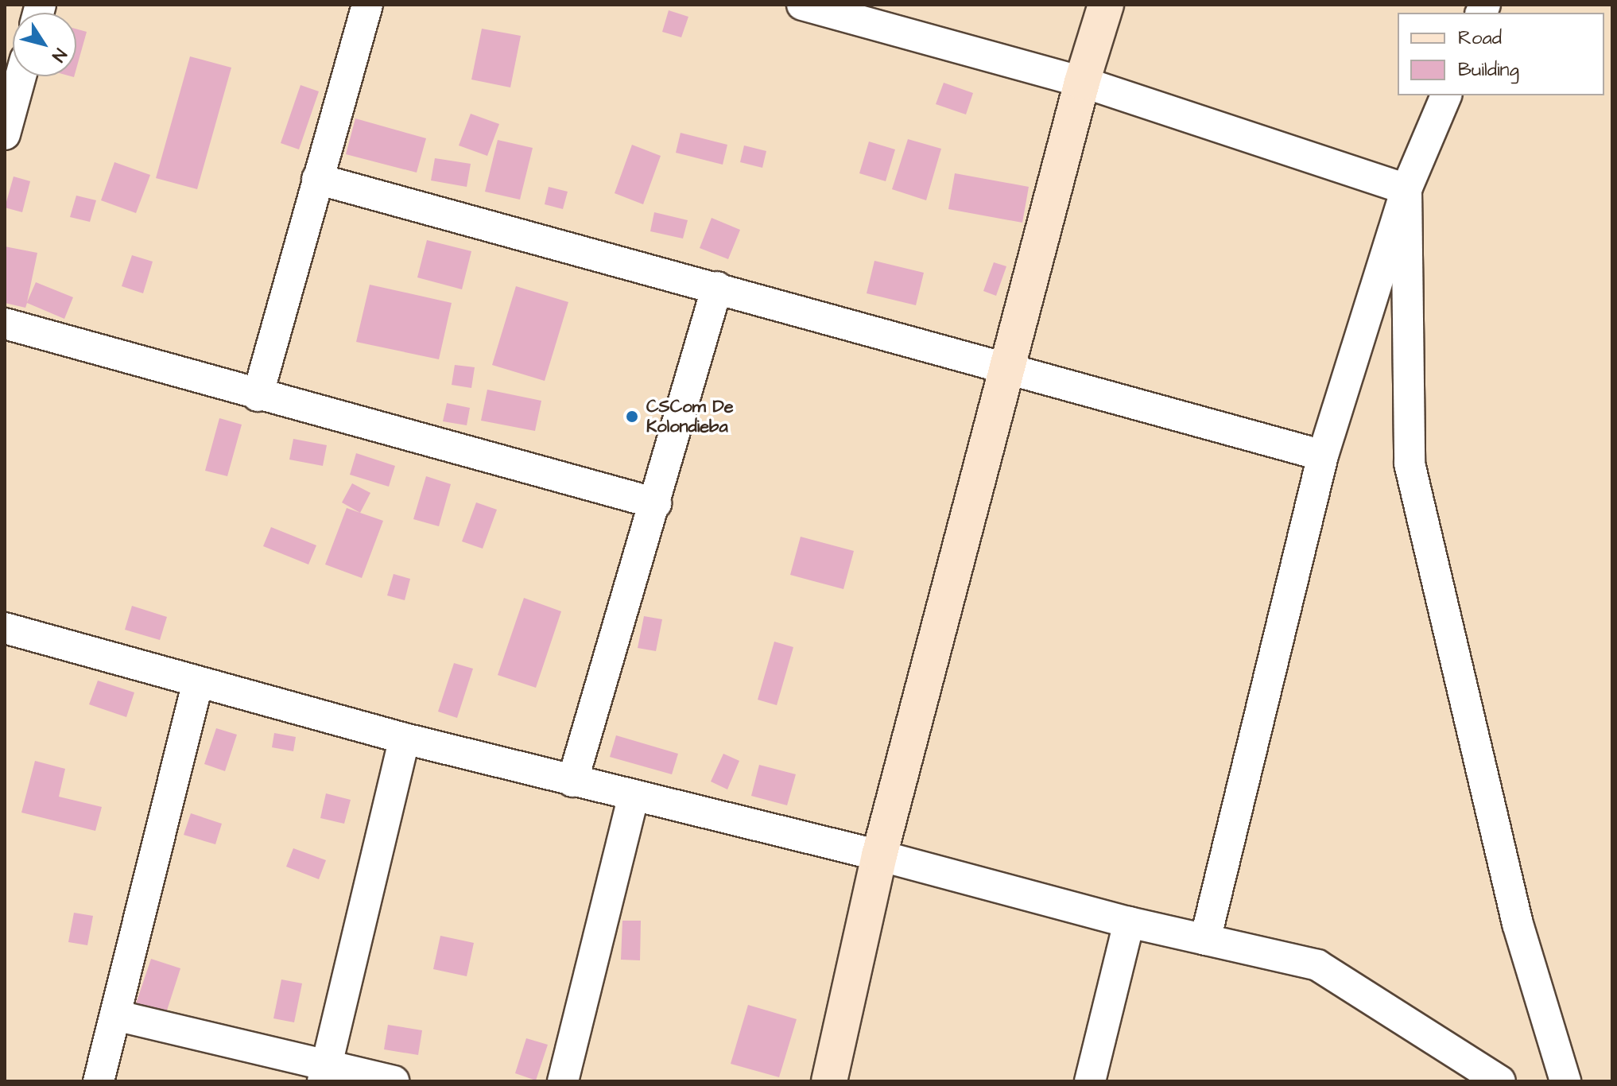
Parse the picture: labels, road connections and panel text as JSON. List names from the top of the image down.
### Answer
{
  "places": ["CSCom De Kolondieba"],
  "legend": ["Road", "Building"],
  "north": "bottom right"
}
